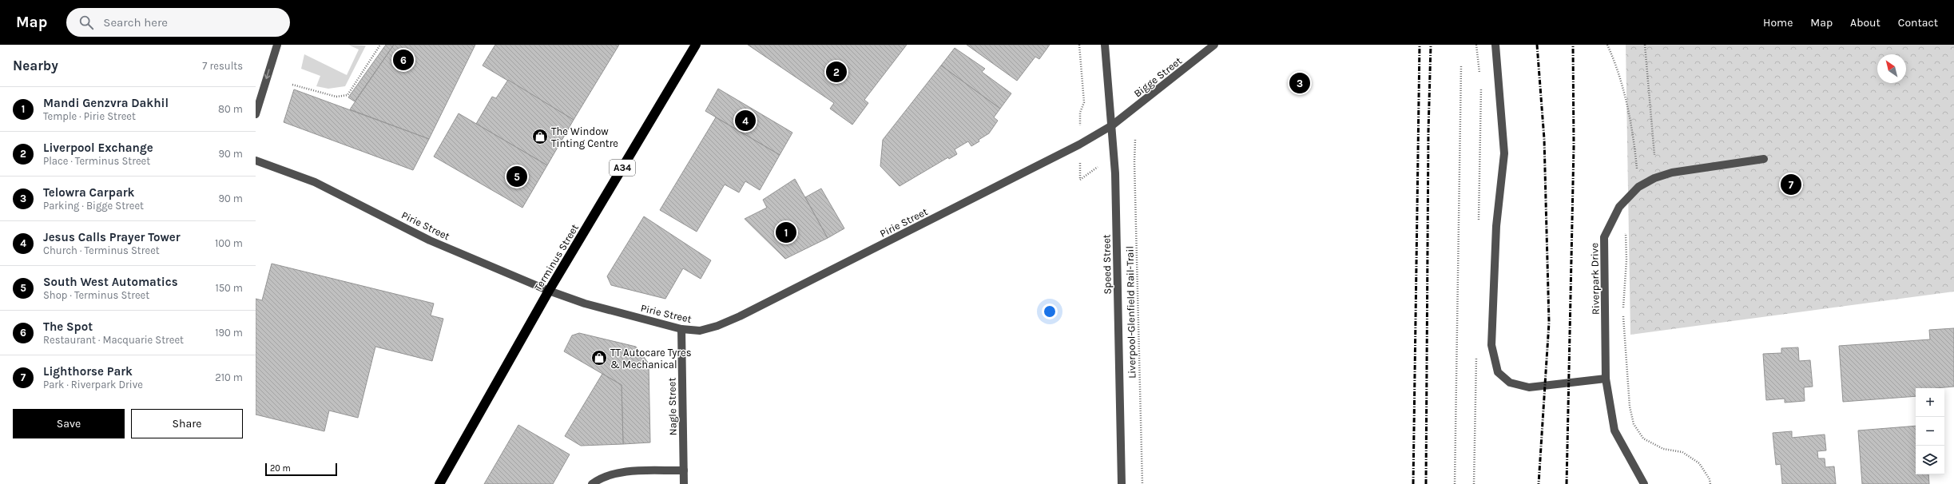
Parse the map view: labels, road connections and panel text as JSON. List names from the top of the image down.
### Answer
{
  "streets": {
    "highway": ["A34", "Terminus Street"],
    "street": [
      "Bigge Street",
      "Pirie Street",
      "Speed Street",
      "Riverpark Drive",
      "Nagle Street"
    ],
    "path": ["Liverpool-Glenfield Rail-Trail"]
  },
  "crossings": [
    ["Bigge Street", "Pirie Street"],
    ["Bigge Street", "Speed Street"],
    ["Pirie Street", "Terminus Street"],
    ["Pirie Street", "Speed Street"],
    ["Pirie Street", "Nagle Street"]
  ],
  "places": {
    "shop": ["The Window Tinting Centre", "TT Autocare Tyres & Mechanical"]
  },
  "scale_bar": "20 m",
  "north": "top left",
  "page": {
    "header": "Map",
    "search": "Search here",
    "nav": [
      "Home",
      "Map",
      "About",
      "Contact"
    ],
    "heading": ["Nearby", "7 results"],
    "pins": [
      "6",
      "2",
      "3",
      "4",
      "5",
      "7",
      "1"
    ],
    "list": [
      {
        "mark": "1",
        "name": "Mandi Genzvra Dakhil",
        "note": "Temple · Pirie Street",
        "value": "80 m"
      },
      {
        "mark": "2",
        "name": "Liverpool Exchange",
        "note": "Place · Terminus Street",
        "value": "90 m"
      },
      {
        "mark": "3",
        "name": "Telowra Carpark",
        "note": "Parking · Bigge Street",
        "value": "90 m"
      },
      {
        "mark": "4",
        "name": "Jesus Calls Prayer Tower",
        "note": "Church · Terminus Street",
        "value": "100 m"
      },
      {
        "mark": "5",
        "name": "South West Automatics",
        "note": "Shop · Terminus Street",
        "value": "150 m"
      },
      {
        "mark": "6",
        "name": "The Spot",
        "note": "Restaurant · Macquarie Street",
        "value": "190 m"
      },
      {
        "mark": "7",
        "name": "Lighthorse Park",
        "note": "Park · Riverpark Drive",
        "value": "210 m"
      }
    ],
    "map_buttons": ["+", "−"],
    "buttons": ["Save", "Share"],
    "scale": "20 m"
  }
}
